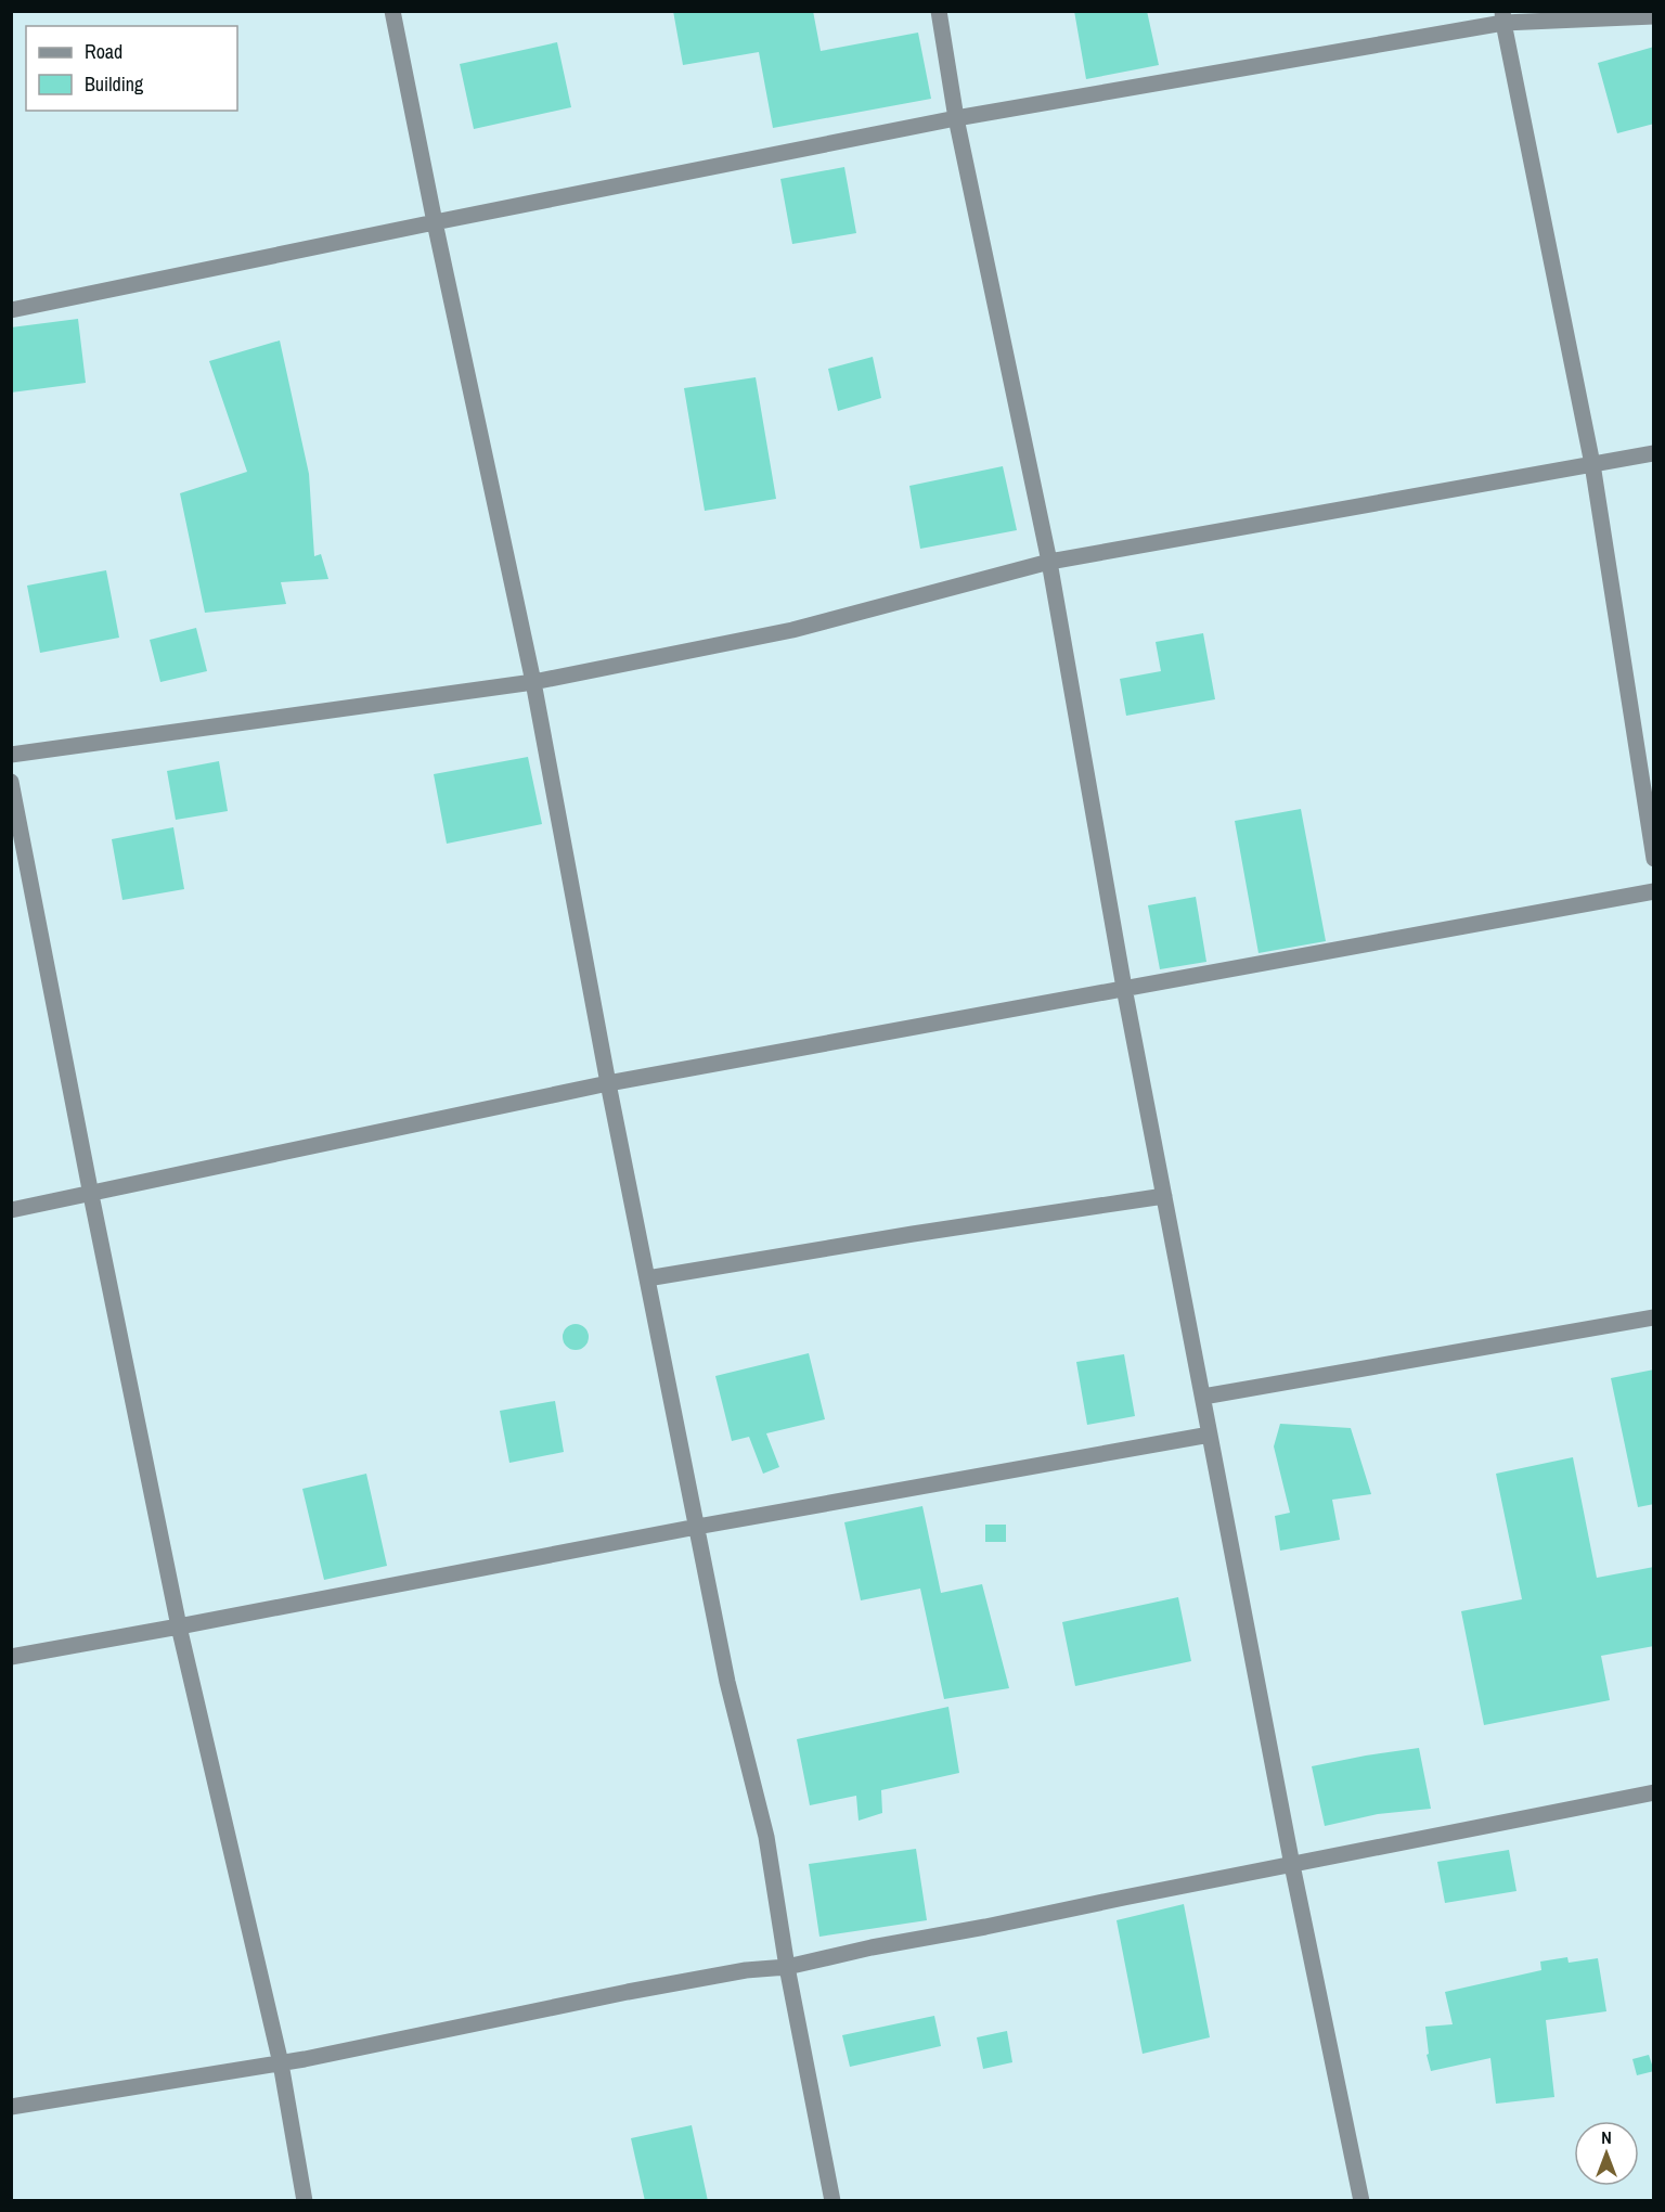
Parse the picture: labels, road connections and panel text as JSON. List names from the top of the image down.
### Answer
{
  "legend": ["Road", "Building"],
  "north": "top"
}
